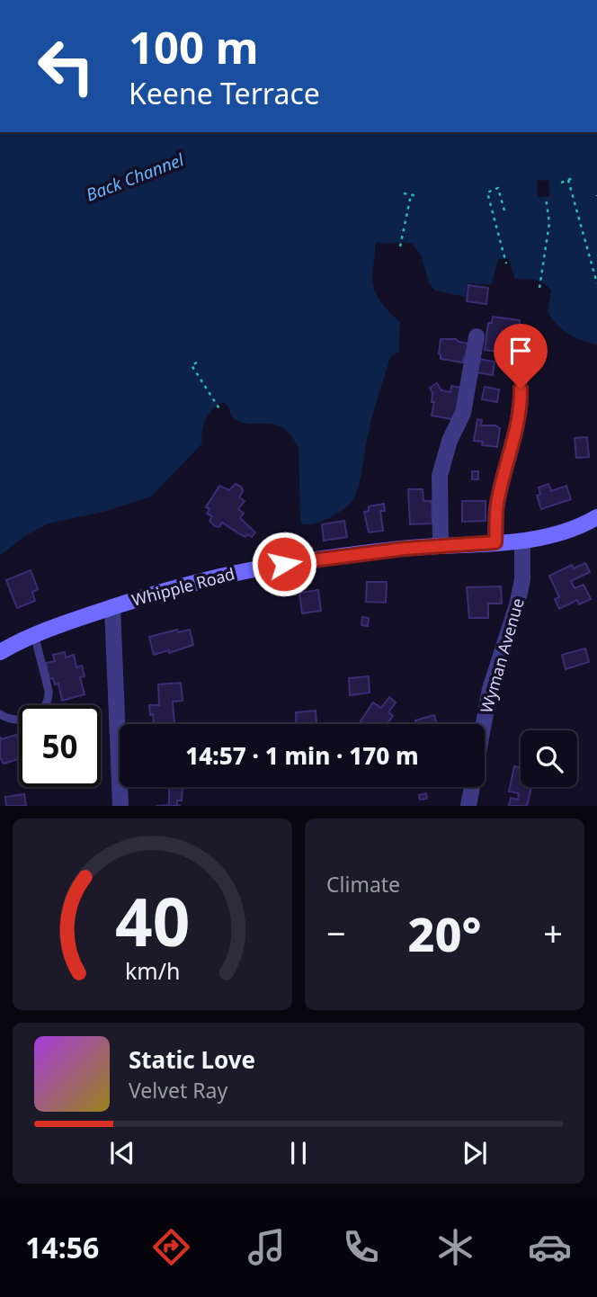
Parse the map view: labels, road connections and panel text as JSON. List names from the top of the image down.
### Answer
{
  "streets": {
    "main road": ["Whipple Road"],
    "street": ["Wyman Avenue"]
  },
  "crossings": [
    ["Whipple Road", "Wyman Avenue"]
  ],
  "water": ["Back Channel"],
  "page": {
    "turn": ["100 m", "Keene Terrace"],
    "limit": "50",
    "trip": "14:57 · 1 min · 170 m",
    "tile": "Climate",
    "heat": ["−", "20°", "+"],
    "song": ["Static Love", "Velvet Ray"],
    "tabs": "14:56",
    "gauge": ["40", "km/h"]
  }
}
